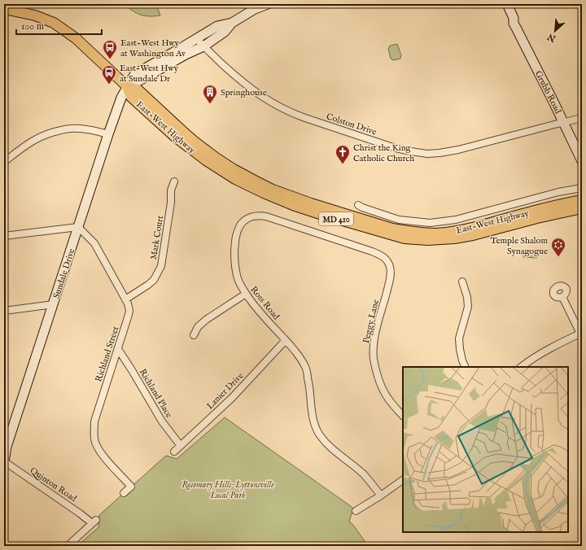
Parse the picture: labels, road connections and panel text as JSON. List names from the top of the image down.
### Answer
{
  "streets": {
    "main road": ["East-West Highway", "MD 410"],
    "street": [
      "Grubb Road",
      "Colston Drive",
      "Mark Court",
      "Sundale Drive",
      "Ross Road",
      "Peggy Lane",
      "Richland Street",
      "Lanier Drive",
      "Richland Place",
      "Quinton Road"
    ]
  },
  "crossings": [
    ["Grubb Road", "Colston Drive"],
    ["Colston Drive", "Sundale Drive"],
    ["East-West Highway", "Sundale Drive"],
    ["Mark Court", "Richland Street"],
    ["Sundale Drive", "Richland Street"],
    ["Sundale Drive", "Quinton Road"],
    ["Ross Road", "Peggy Lane"],
    ["Ross Road", "Lanier Drive"],
    ["Richland Street", "Richland Place"],
    ["Lanier Drive", "Richland Place"]
  ],
  "parks": ["Rosemary Hills-Lyttonsville Local Park"],
  "places": {
    "bus stop": ["East-West Hwy at Washington Av", "East-West Hwy at Sundale Dr"],
    "building": ["Springhouse"],
    "church": ["Christ the King Catholic Church"],
    "synagogue": ["Temple Shalom Synagogue"]
  },
  "scale_bar": "100 m",
  "north": "bottom left"
}
